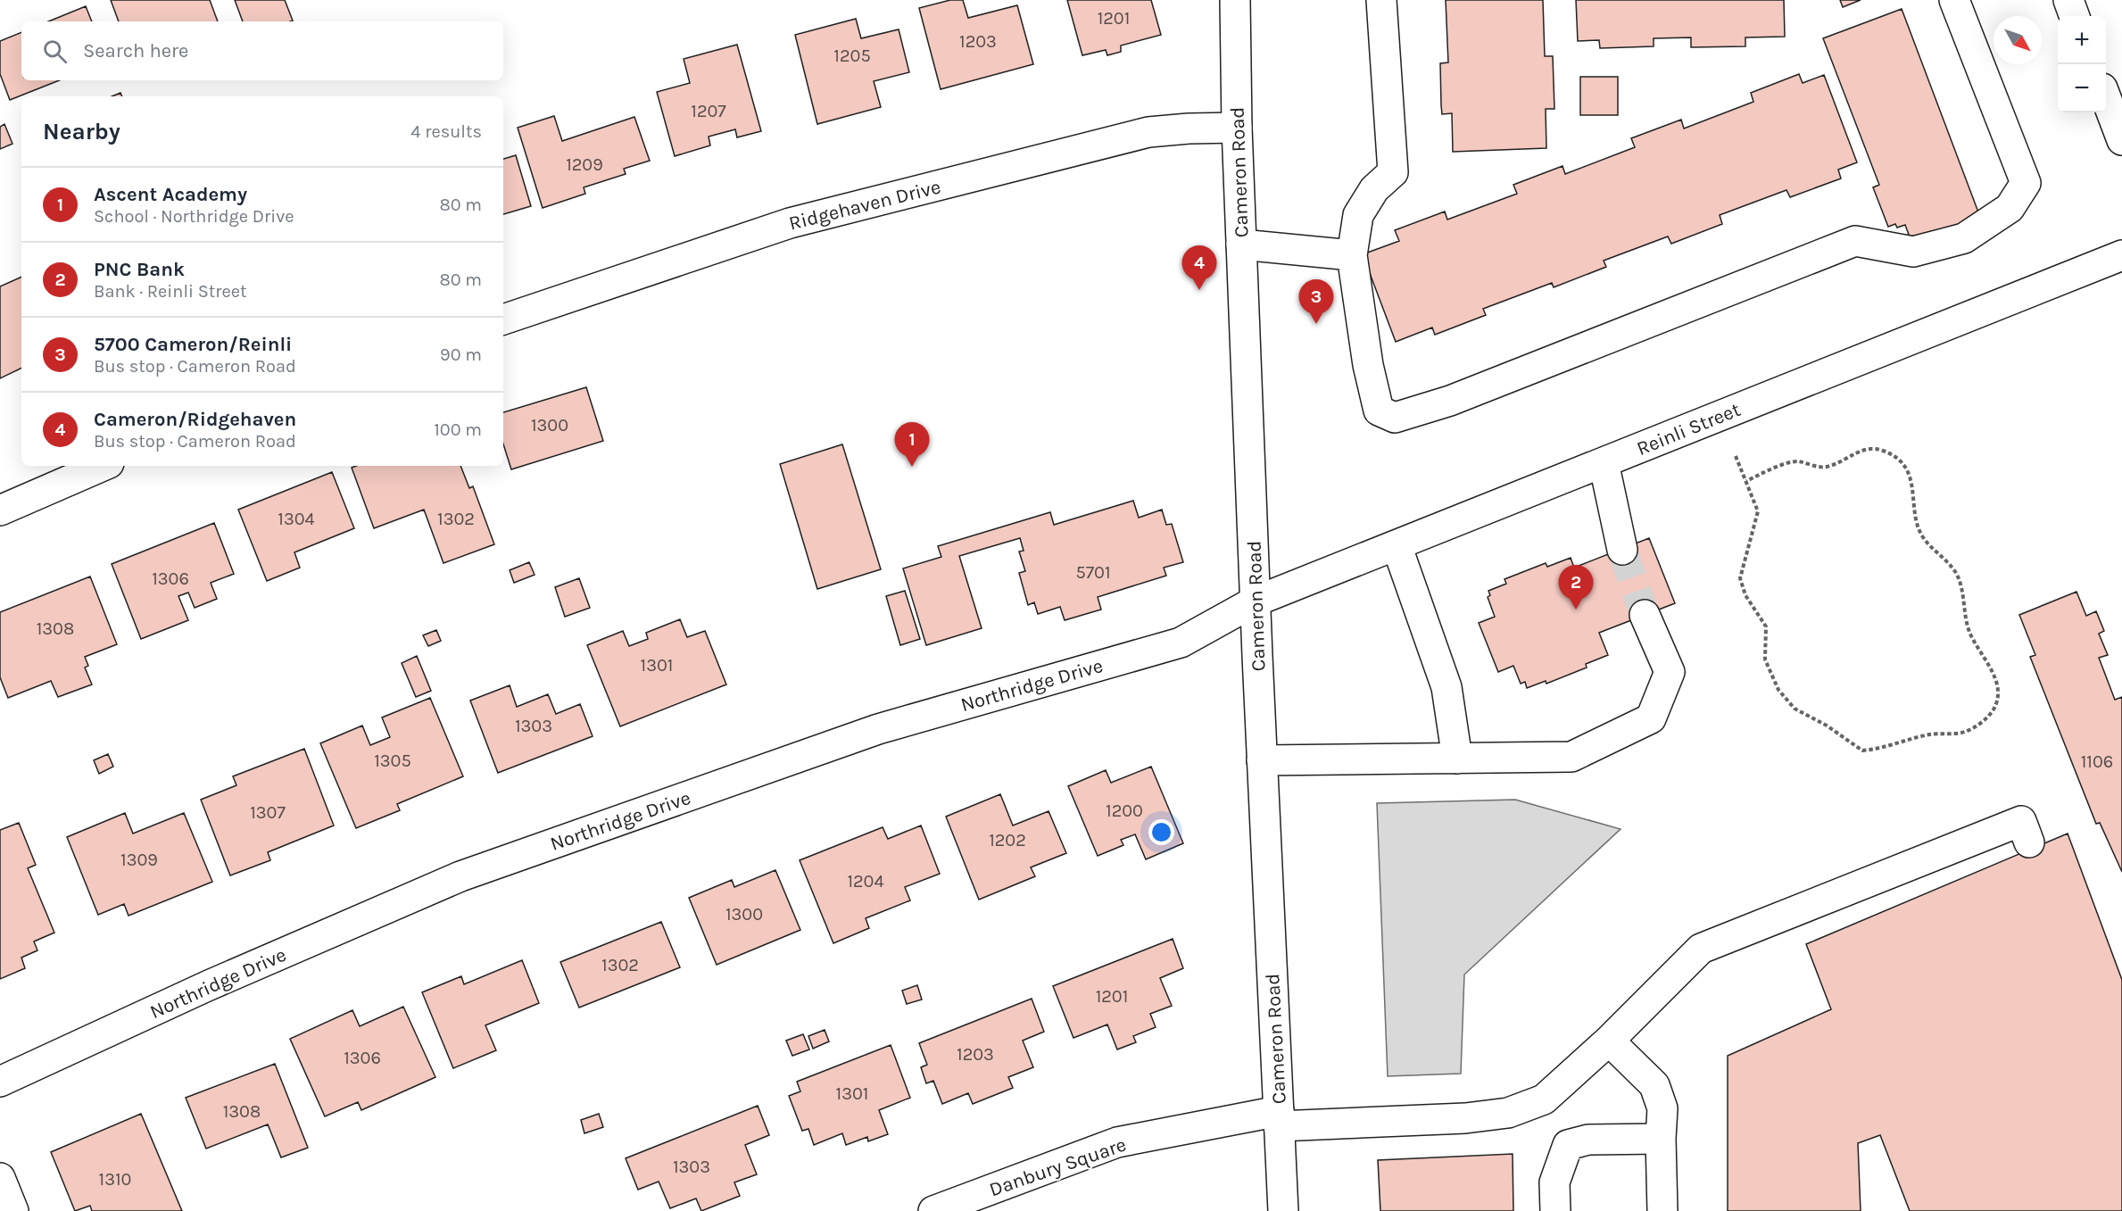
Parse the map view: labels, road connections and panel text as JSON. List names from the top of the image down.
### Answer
{
  "streets": {
    "street": [
      "Cameron Road",
      "Ridgehaven Drive",
      "Reinli Street",
      "Northridge Drive",
      "Danbury Square"
    ]
  },
  "crossings": [
    ["Cameron Road", "Ridgehaven Drive"],
    ["Cameron Road", "Reinli Street"],
    ["Cameron Road", "Northridge Drive"],
    ["Cameron Road", "Danbury Square"],
    ["Reinli Street", "Northridge Drive"]
  ],
  "house_numbers": [
    "1201",
    "1203",
    "1205",
    "1207",
    "1209",
    "1300",
    "1304",
    "1302",
    "5701",
    "1306",
    "1308",
    "1301",
    "1303",
    "1305",
    "1106",
    "1200",
    "1307",
    "1202",
    "1309",
    "1204",
    "1300",
    "1302",
    "1201",
    "1203",
    "1306",
    "1301",
    "1308",
    "1303",
    "1310"
  ],
  "north": "bottom right",
  "page": {
    "map_buttons": ["+", "−"],
    "search": "Search here",
    "heading": ["Nearby", "4 results"],
    "list": [
      {
        "mark": "1",
        "name": "Ascent Academy",
        "note": "School · Northridge Drive",
        "value": "80 m"
      },
      {
        "mark": "2",
        "name": "PNC Bank",
        "note": "Bank · Reinli Street",
        "value": "80 m"
      },
      {
        "mark": "3",
        "name": "5700 Cameron/Reinli",
        "note": "Bus stop · Cameron Road",
        "value": "90 m"
      },
      {
        "mark": "4",
        "name": "Cameron/Ridgehaven",
        "note": "Bus stop · Cameron Road",
        "value": "100 m"
      }
    ],
    "pins": [
      "4",
      "3",
      "1",
      "2"
    ]
  }
}
